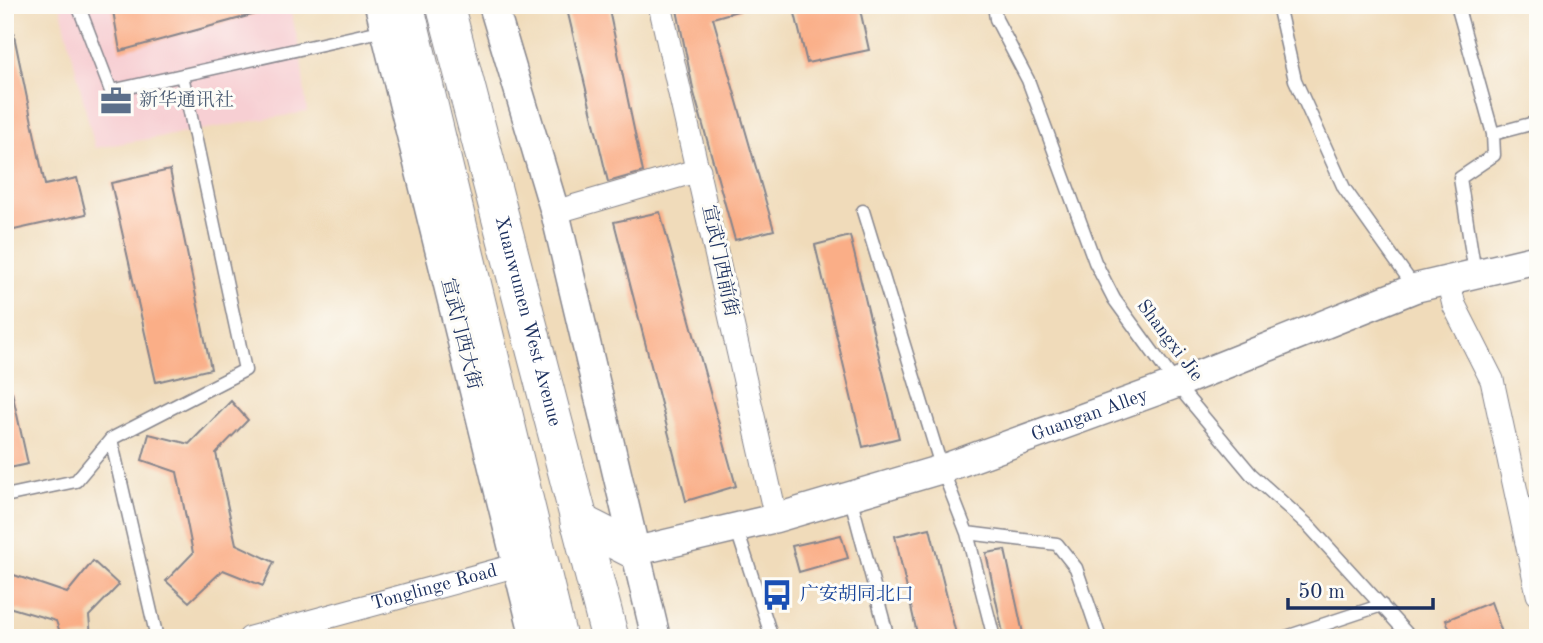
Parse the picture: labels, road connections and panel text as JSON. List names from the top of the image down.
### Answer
{
  "streets": {
    "main road": ["Xuanwumen West Avenue"],
    "street": ["宣武门西前街", "Guangan Alley", "Tonglinge Road"],
    "lane": ["Shangxi Jie"]
  },
  "crossings": [
    ["宣武门西前街", "Guangan Alley"],
    ["Shangxi Jie", "Guangan Alley"]
  ],
  "places": {
    "office": ["新华通讯社"],
    "bus stop": ["广安胡同北口"]
  },
  "scale_bar": "50 m"
}
